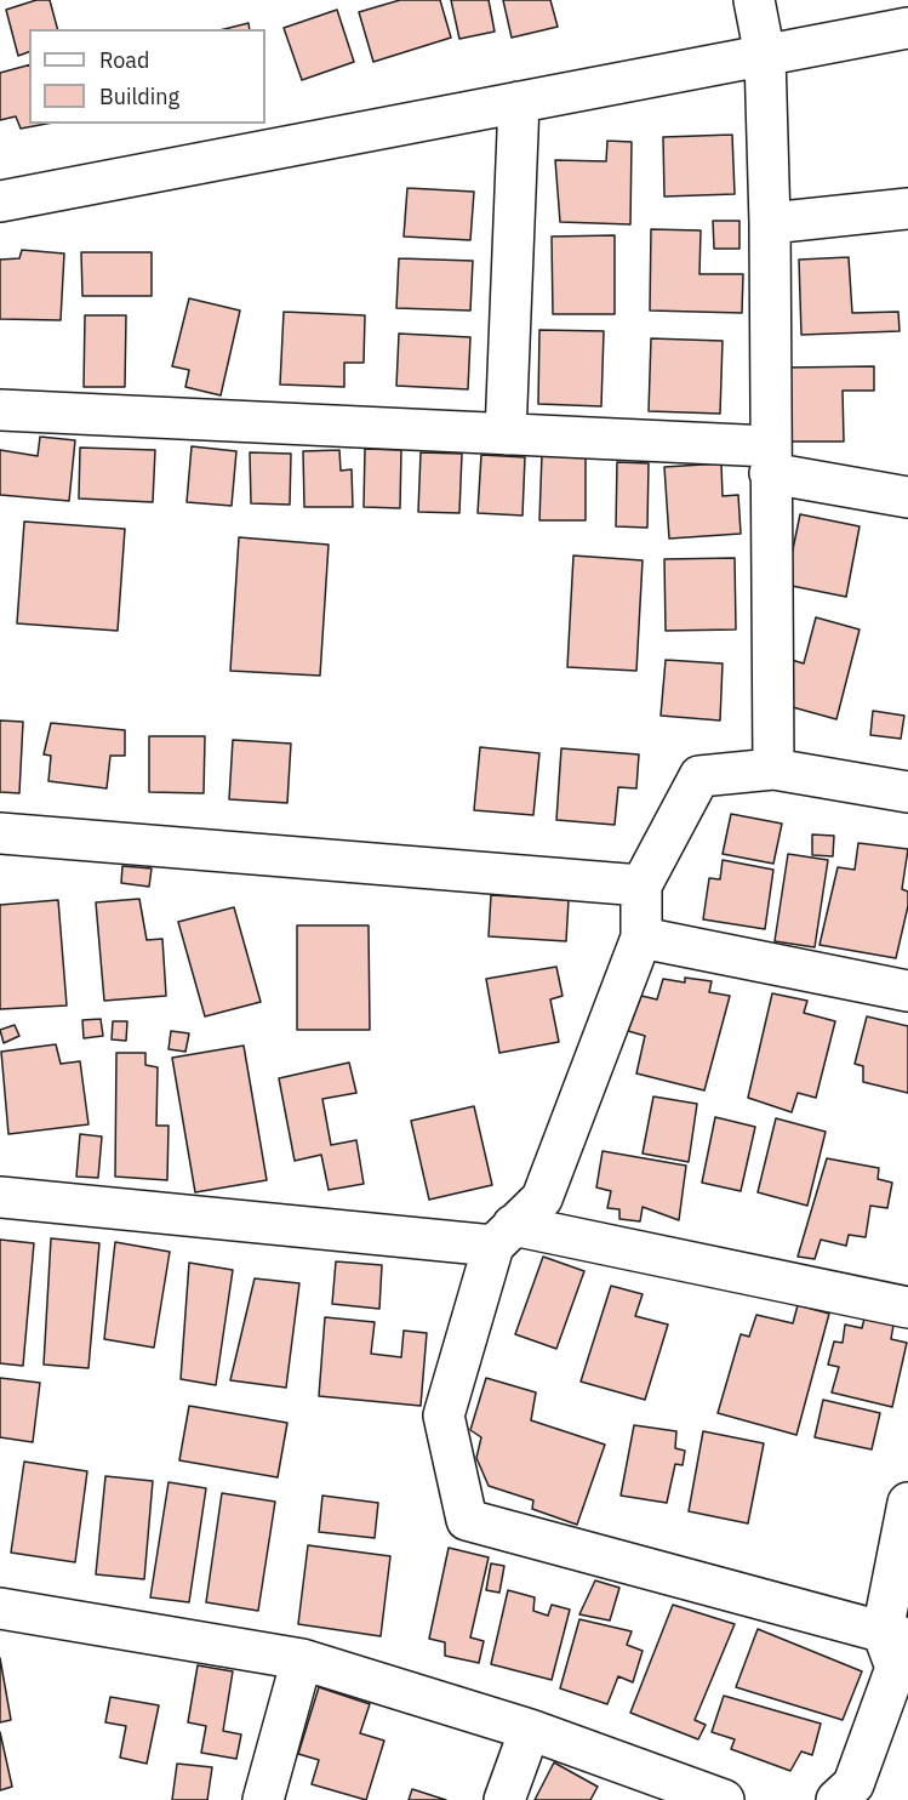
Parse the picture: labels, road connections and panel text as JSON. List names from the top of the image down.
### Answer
{
  "legend": ["Road", "Building"]
}
